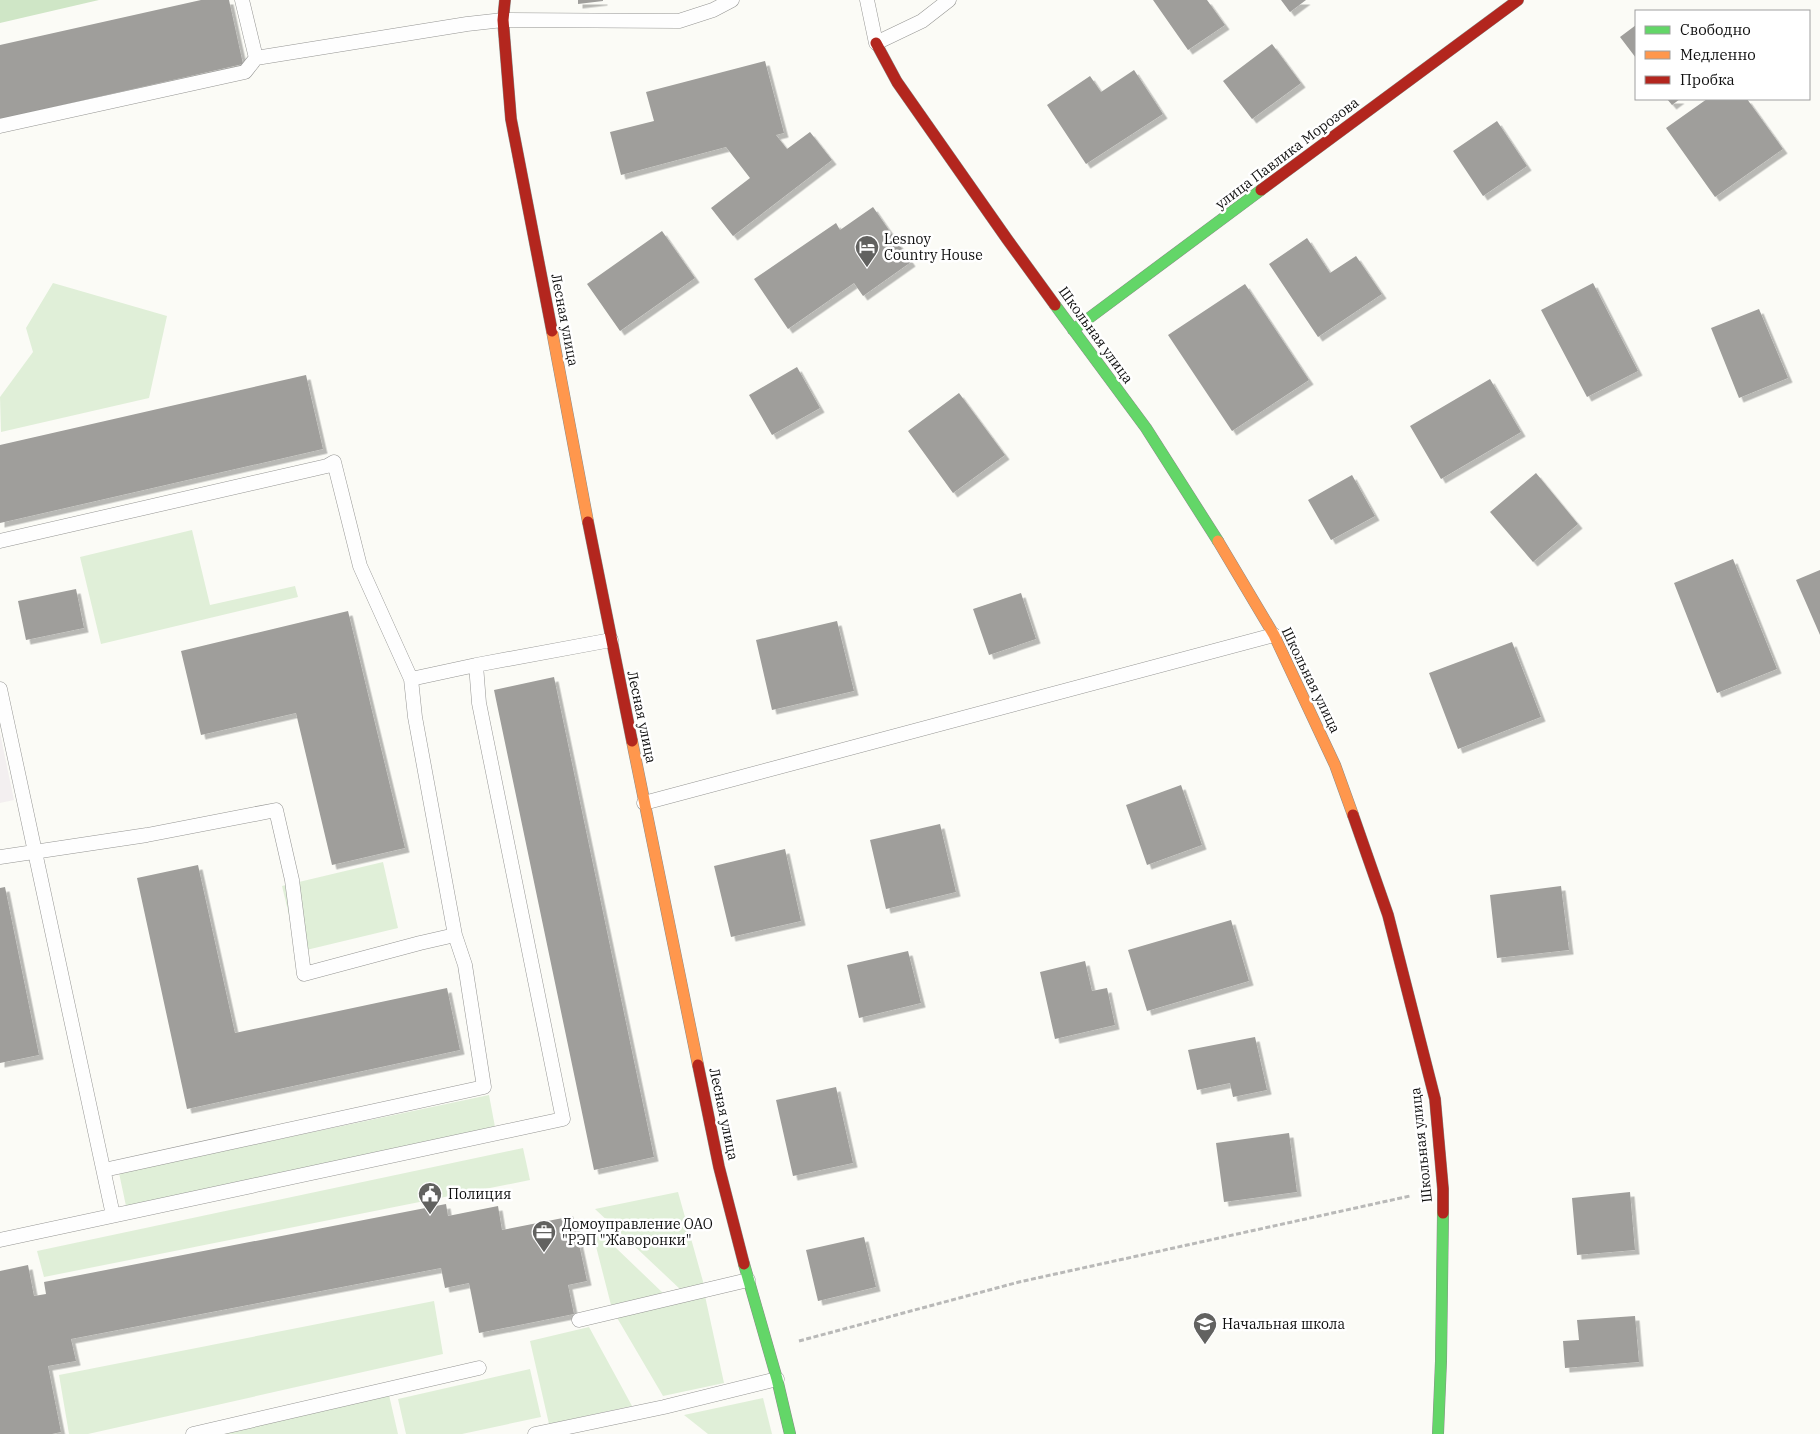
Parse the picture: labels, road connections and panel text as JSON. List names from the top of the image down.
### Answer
{
  "streets": {
    "street": ["улица Павлика Морозова", "Лесная улица", "Школьная улица"]
  },
  "crossings": [
    ["улица Павлика Морозова", "Школьная улица"]
  ],
  "places": {
    "hotel": ["Lesnoy Country House"],
    "public building": ["Полиция"],
    "office": ["Домоуправление ОАО \"РЭП \"Жаворонки\""],
    "school or university": ["Начальная школа"]
  },
  "legend": ["Свободно", "Медленно", "Пробка"]
}
